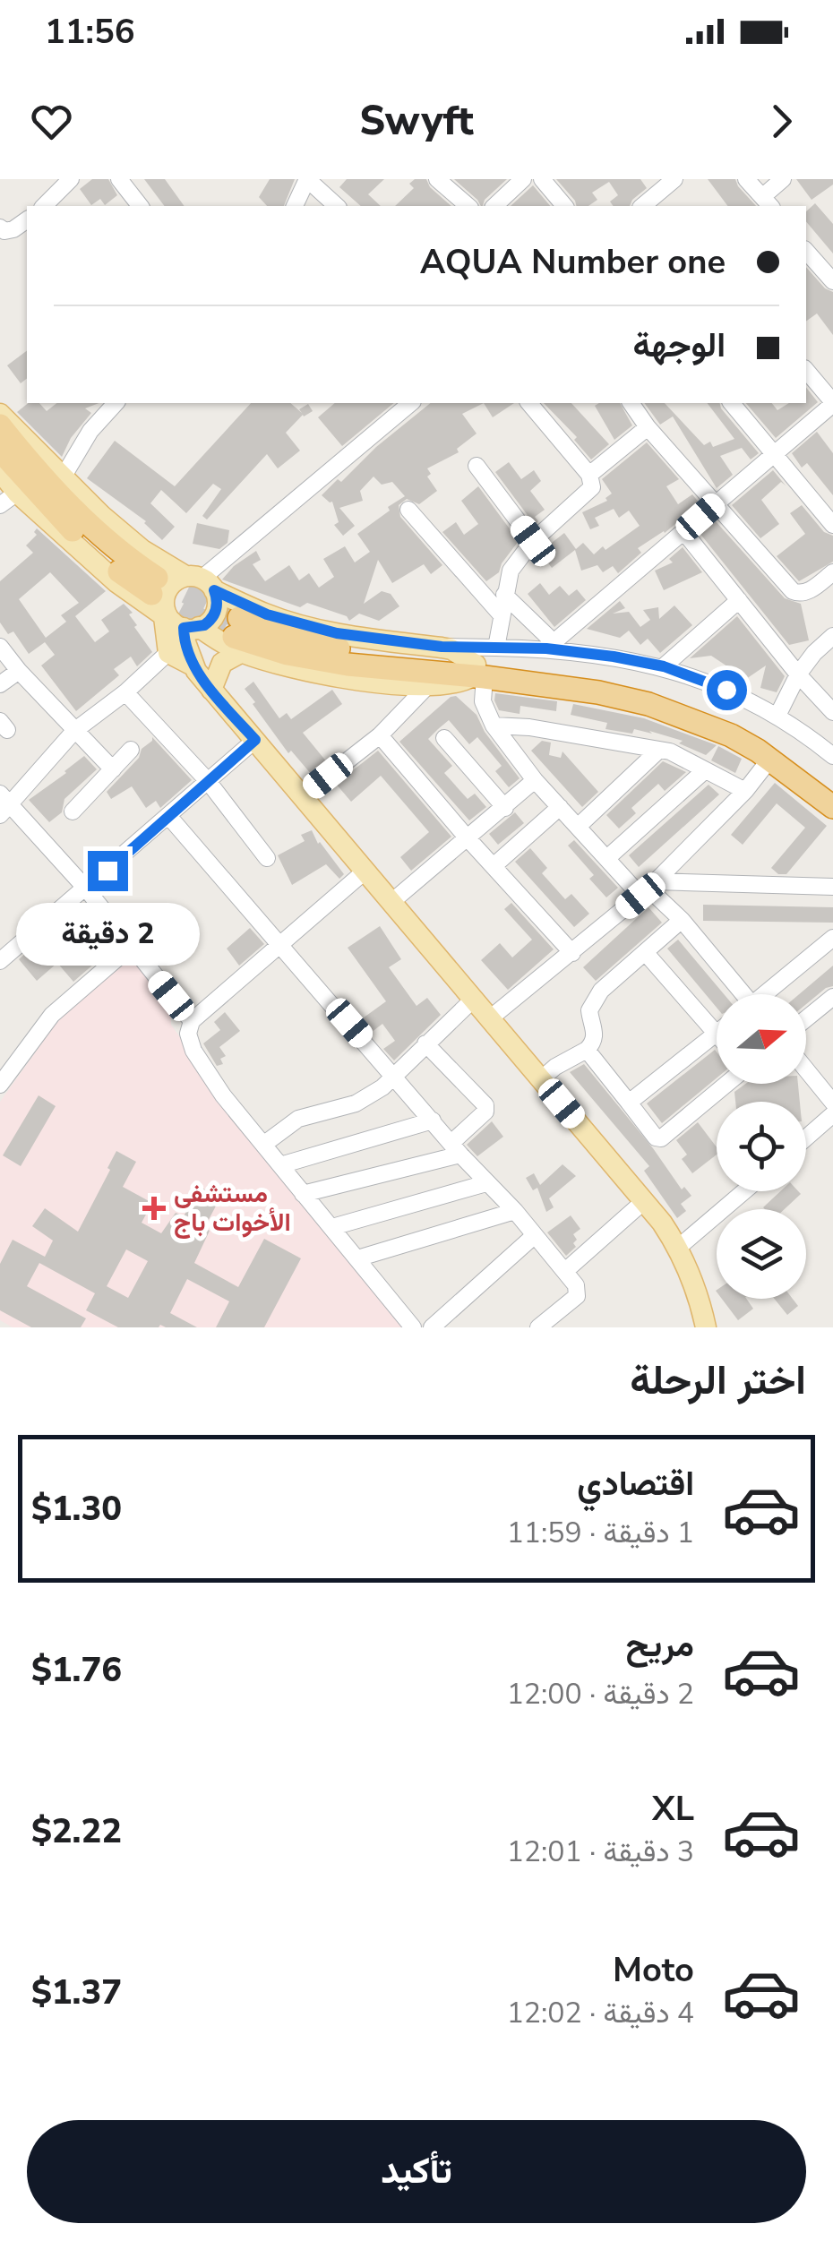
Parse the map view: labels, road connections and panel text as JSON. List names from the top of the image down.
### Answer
{
  "places": {
    "health": ["مستشفى الأخوات باج"]
  },
  "north": "right",
  "page": {
    "status": "11:56",
    "header": "Swyft",
    "banner": ["AQUA Number one", "الوجهة"],
    "bubble": "2 دقيقة",
    "heading": "اختر الرحلة",
    "list": [
      {
        "name": "اقتصادي",
        "note": "1 دقيقة · 11:59",
        "value": "$1.30"
      },
      {
        "name": "مريح",
        "note": "2 دقيقة · 12:00",
        "value": "$1.76"
      },
      {
        "name": "XL",
        "note": "3 دقيقة · 12:01",
        "value": "$2.22"
      },
      {
        "name": "Moto",
        "note": "4 دقيقة · 12:02",
        "value": "$1.37"
      }
    ],
    "buttons": "تأكيد"
  }
}
